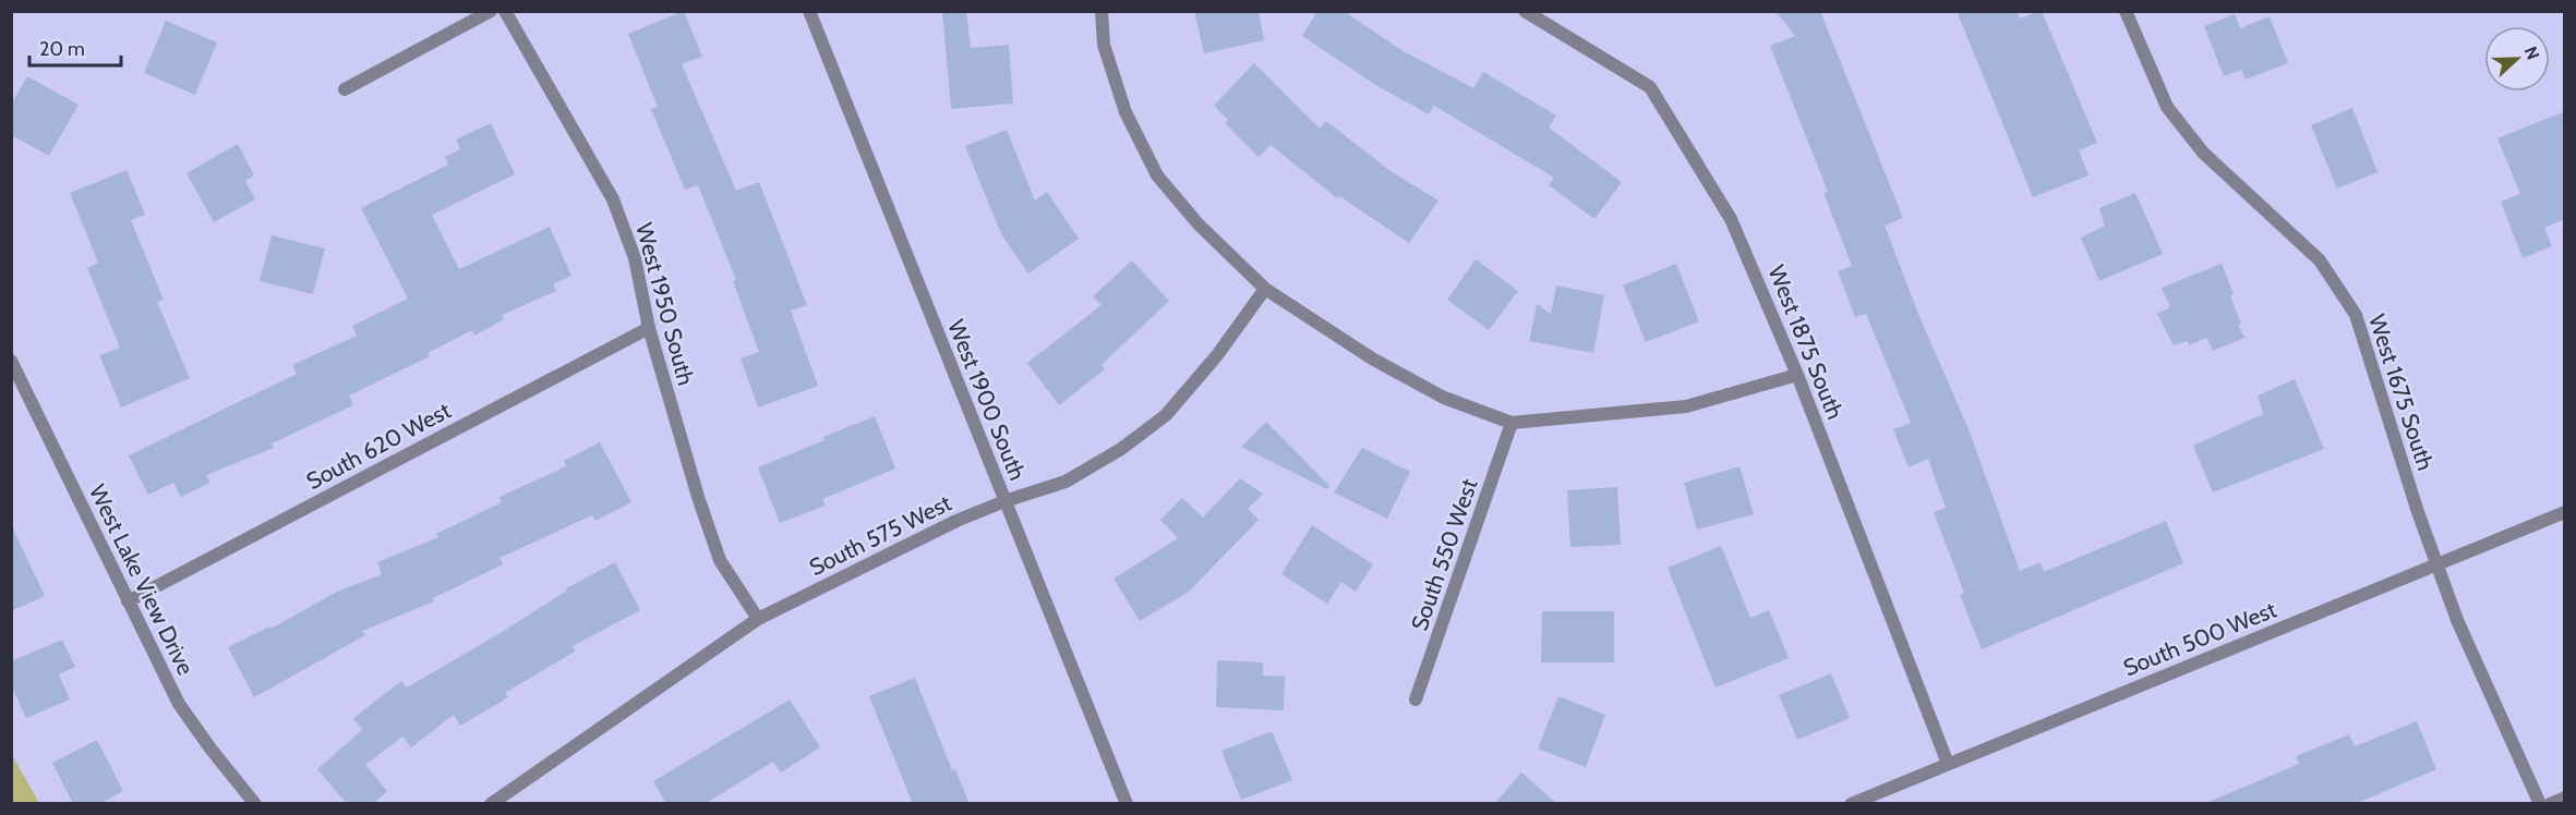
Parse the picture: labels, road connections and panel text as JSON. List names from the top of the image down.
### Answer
{
  "streets": {
    "street": [
      "West 1950 South",
      "West 1875 South",
      "West 1675 South",
      "West 1900 South",
      "South 620 West",
      "South 575 West",
      "South 550 West",
      "West Lake View Drive",
      "South 500 West"
    ]
  },
  "crossings": [
    ["West 1950 South", "South 620 West"],
    ["West 1950 South", "South 575 West"],
    ["West 1875 South", "South 500 West"],
    ["West 1675 South", "South 500 West"],
    ["West 1900 South", "South 575 West"],
    ["South 620 West", "West Lake View Drive"]
  ],
  "scale_bar": "20 m",
  "north": "right"
}
